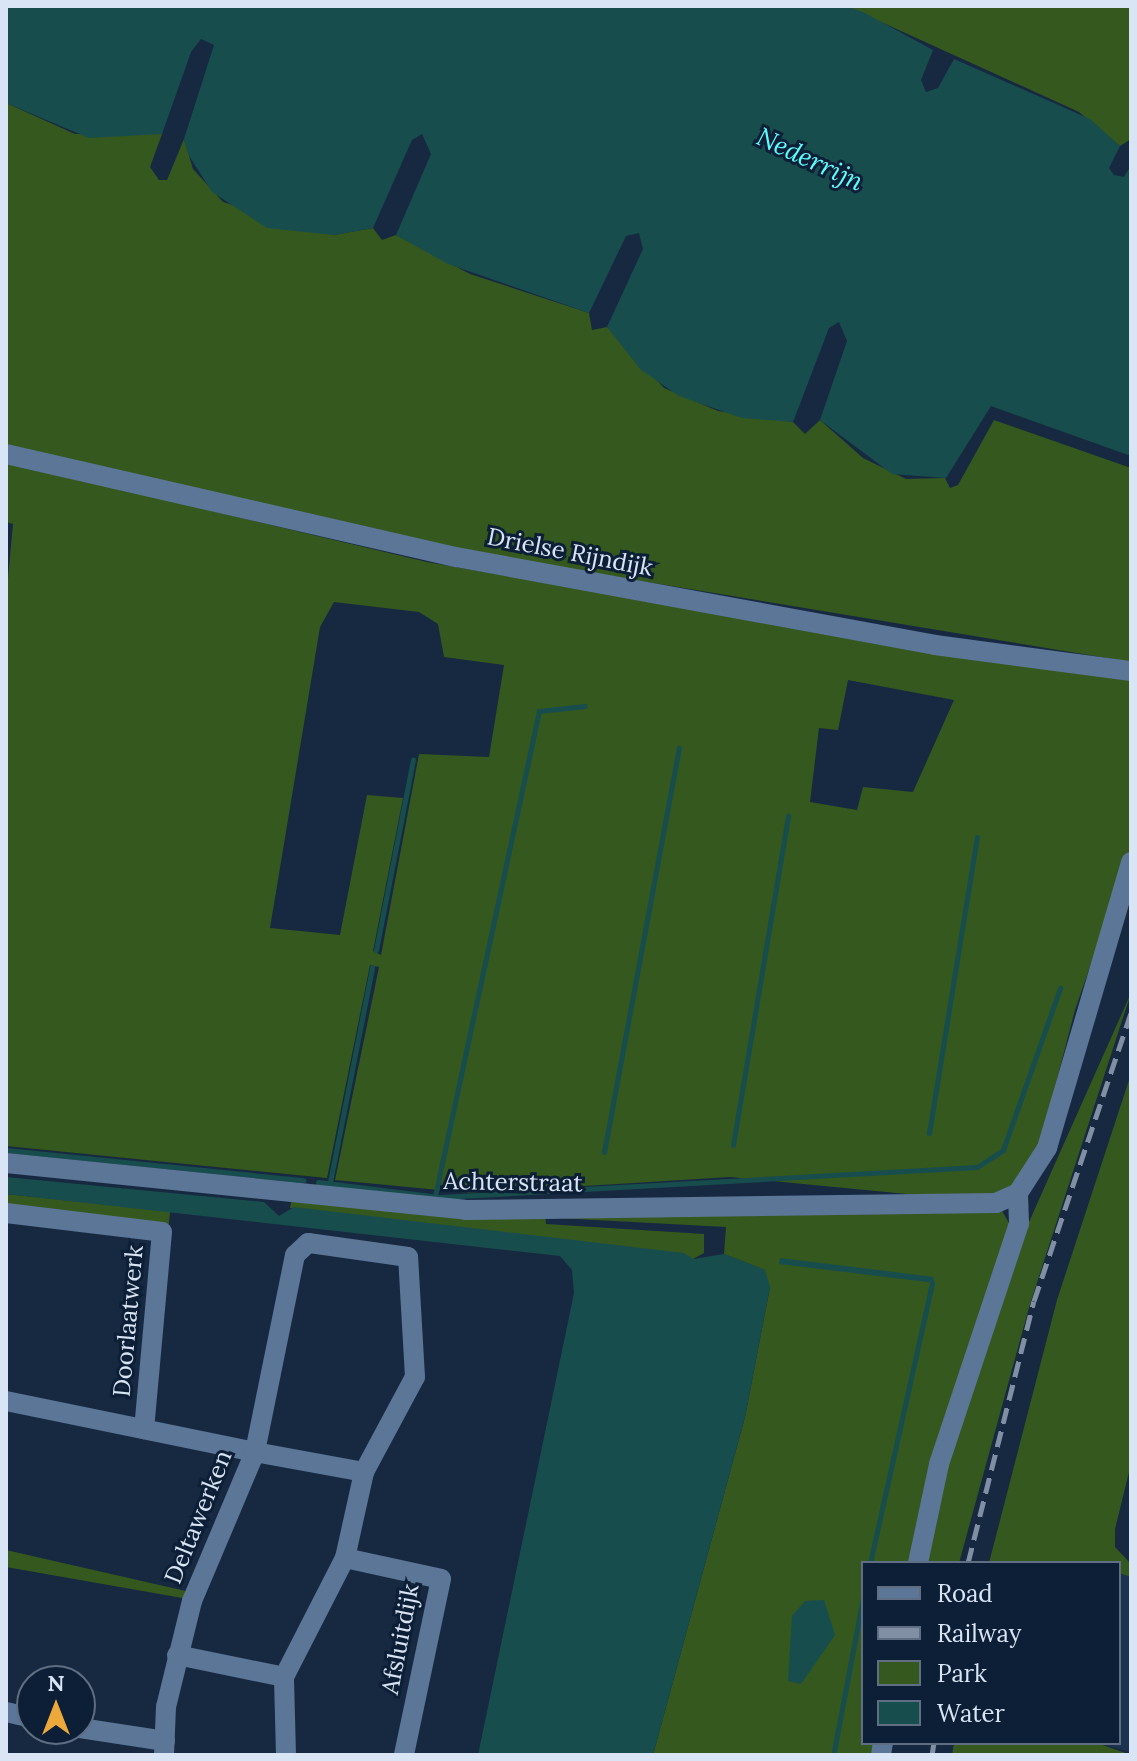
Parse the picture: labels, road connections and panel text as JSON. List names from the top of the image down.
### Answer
{
  "streets": {
    "street": [
      "Drielse Rijndijk",
      "Achterstraat",
      "Doorlaatwerk",
      "Deltawerken",
      "Afsluitdijk"
    ]
  },
  "crossings": [
    ["Doorlaatwerk", "Deltawerken"]
  ],
  "water": ["Nederrijn"],
  "legend": [
    "Road",
    "Railway",
    "Park",
    "Water"
  ],
  "north": "top"
}
